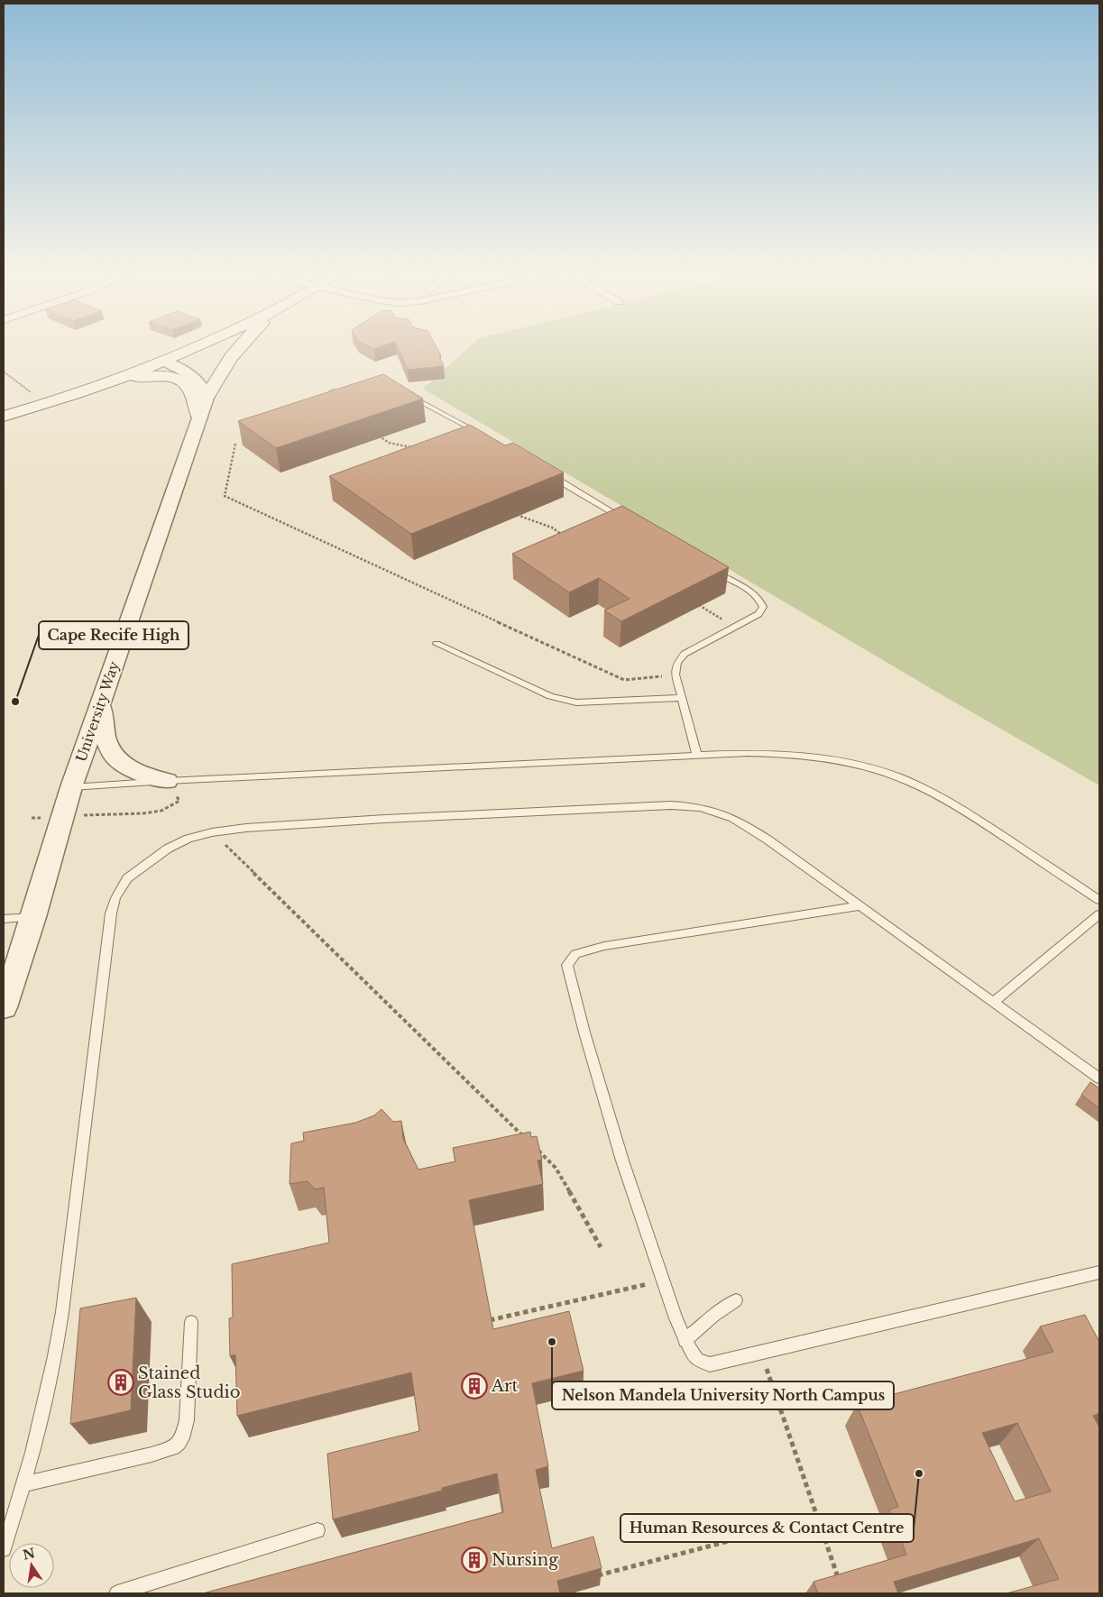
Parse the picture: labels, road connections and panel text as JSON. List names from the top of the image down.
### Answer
{
  "streets": {
    "street": ["University Way"]
  },
  "places": {
    "other": ["Cape Recife High", "Nelson Mandela University North Campus", "Human Resources & Contact Centre"],
    "building": ["Stained Glass Studio", "Art", "Nursing"]
  },
  "north": "top"
}
